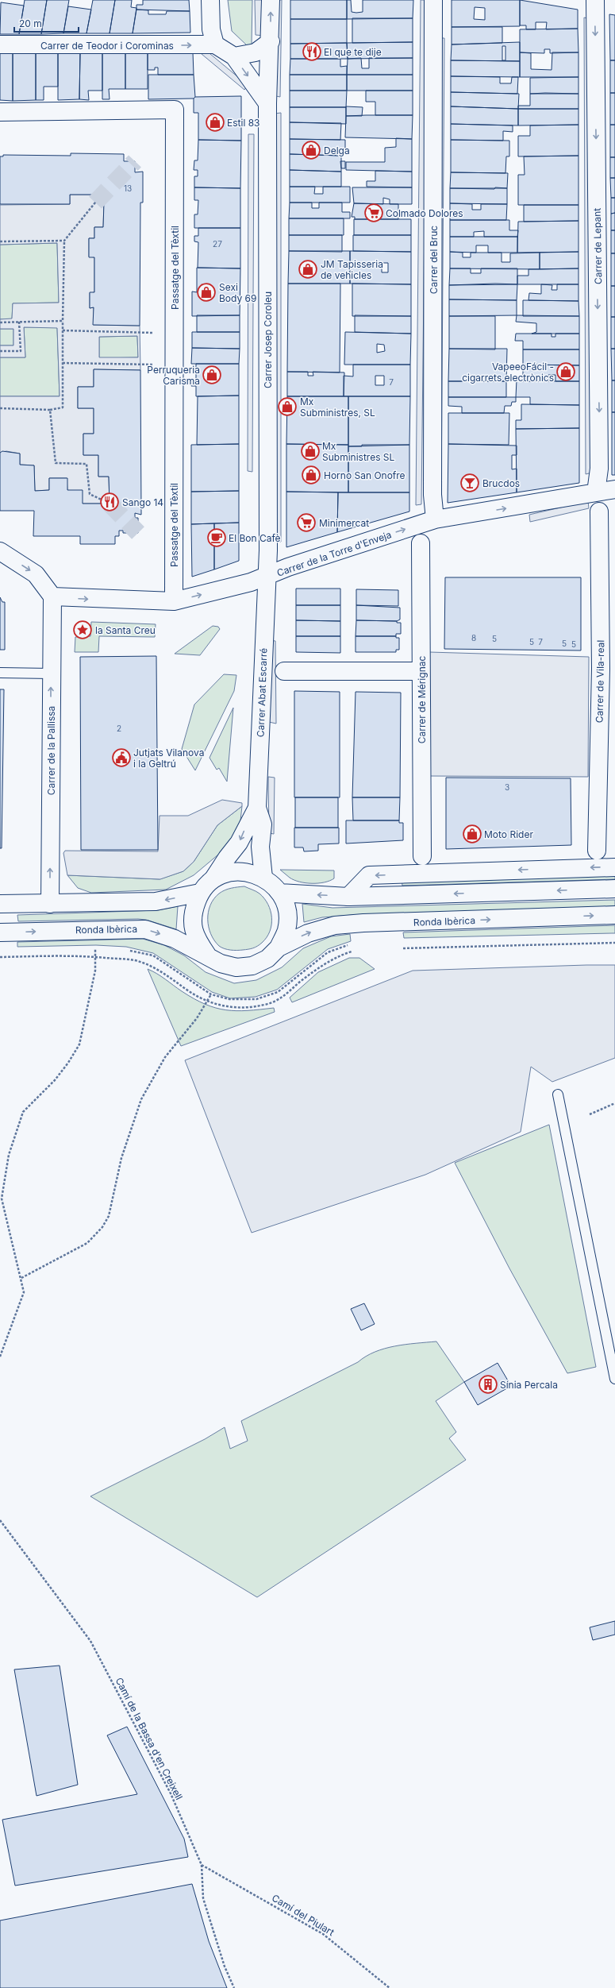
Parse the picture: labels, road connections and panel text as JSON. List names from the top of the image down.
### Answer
{
  "streets": {
    "street": [
      "Carrer de Teodor i Corominas",
      "Carrer de Lepant",
      "Carrer del Bruc",
      "Passatge del Tèxtil",
      "Carrer Josep Coroleu",
      "Carrer de la Torre d'Enveja",
      "Carrer de Vila-real",
      "Carrer Abat Escarré",
      "Carrer de Mérignac",
      "Carrer de la Pallissa",
      "Ronda Ibèrica"
    ],
    "path": ["Camí de la Bassa d'en Creixell", "Camí del Piulart"]
  },
  "crossings": [
    ["Carrer de Lepant", "Carrer de la Torre d'Enveja"],
    ["Carrer del Bruc", "Carrer de la Torre d'Enveja"],
    ["Passatge del Tèxtil", "Carrer de la Torre d'Enveja"],
    ["Carrer Josep Coroleu", "Carrer de la Torre d'Enveja"],
    ["Carrer Josep Coroleu", "Carrer Abat Escarré"],
    ["Carrer de la Torre d'Enveja", "Carrer Abat Escarré"],
    ["Carrer de la Torre d'Enveja", "Carrer de la Pallissa"],
    ["Carrer Abat Escarré", "Ronda Ibèrica"],
    ["Camí de la Bassa d'en Creixell", "Camí del Piulart"]
  ],
  "one_way": [
    "Carrer de Teodor i Corominas",
    "Carrer de Lepant",
    "Carrer de la Torre d'Enveja",
    "Carrer de la Pallissa"
  ],
  "places": {
    "restaurant": ["El que te dije", "Sango 14"],
    "shop": [
      "Estil 83",
      "Delga",
      "JM Tapisseria de vehicles",
      "Sexi Body 69",
      "VapeeoFácil - cigarrets electrònics",
      "Perruqueria Carisma",
      "Mx Subministres, SL",
      "Mx Subministres SL",
      "Horno San Onofre",
      "Moto Rider"
    ],
    "supermarket": ["Colmado Dolores", "Minimercat"],
    "bar": ["Brucdos"],
    "cafe": ["El Bon Cafè"],
    "place": ["la Santa Creu"],
    "public building": ["Jutjats Vilanova i la Geltrú"],
    "building": ["Sínia Percala"]
  },
  "house_numbers": [
    "13",
    "27",
    "7",
    "8",
    "5",
    "5",
    "7",
    "5",
    "5",
    "2",
    "3"
  ],
  "scale_bar": "20 m"
}
